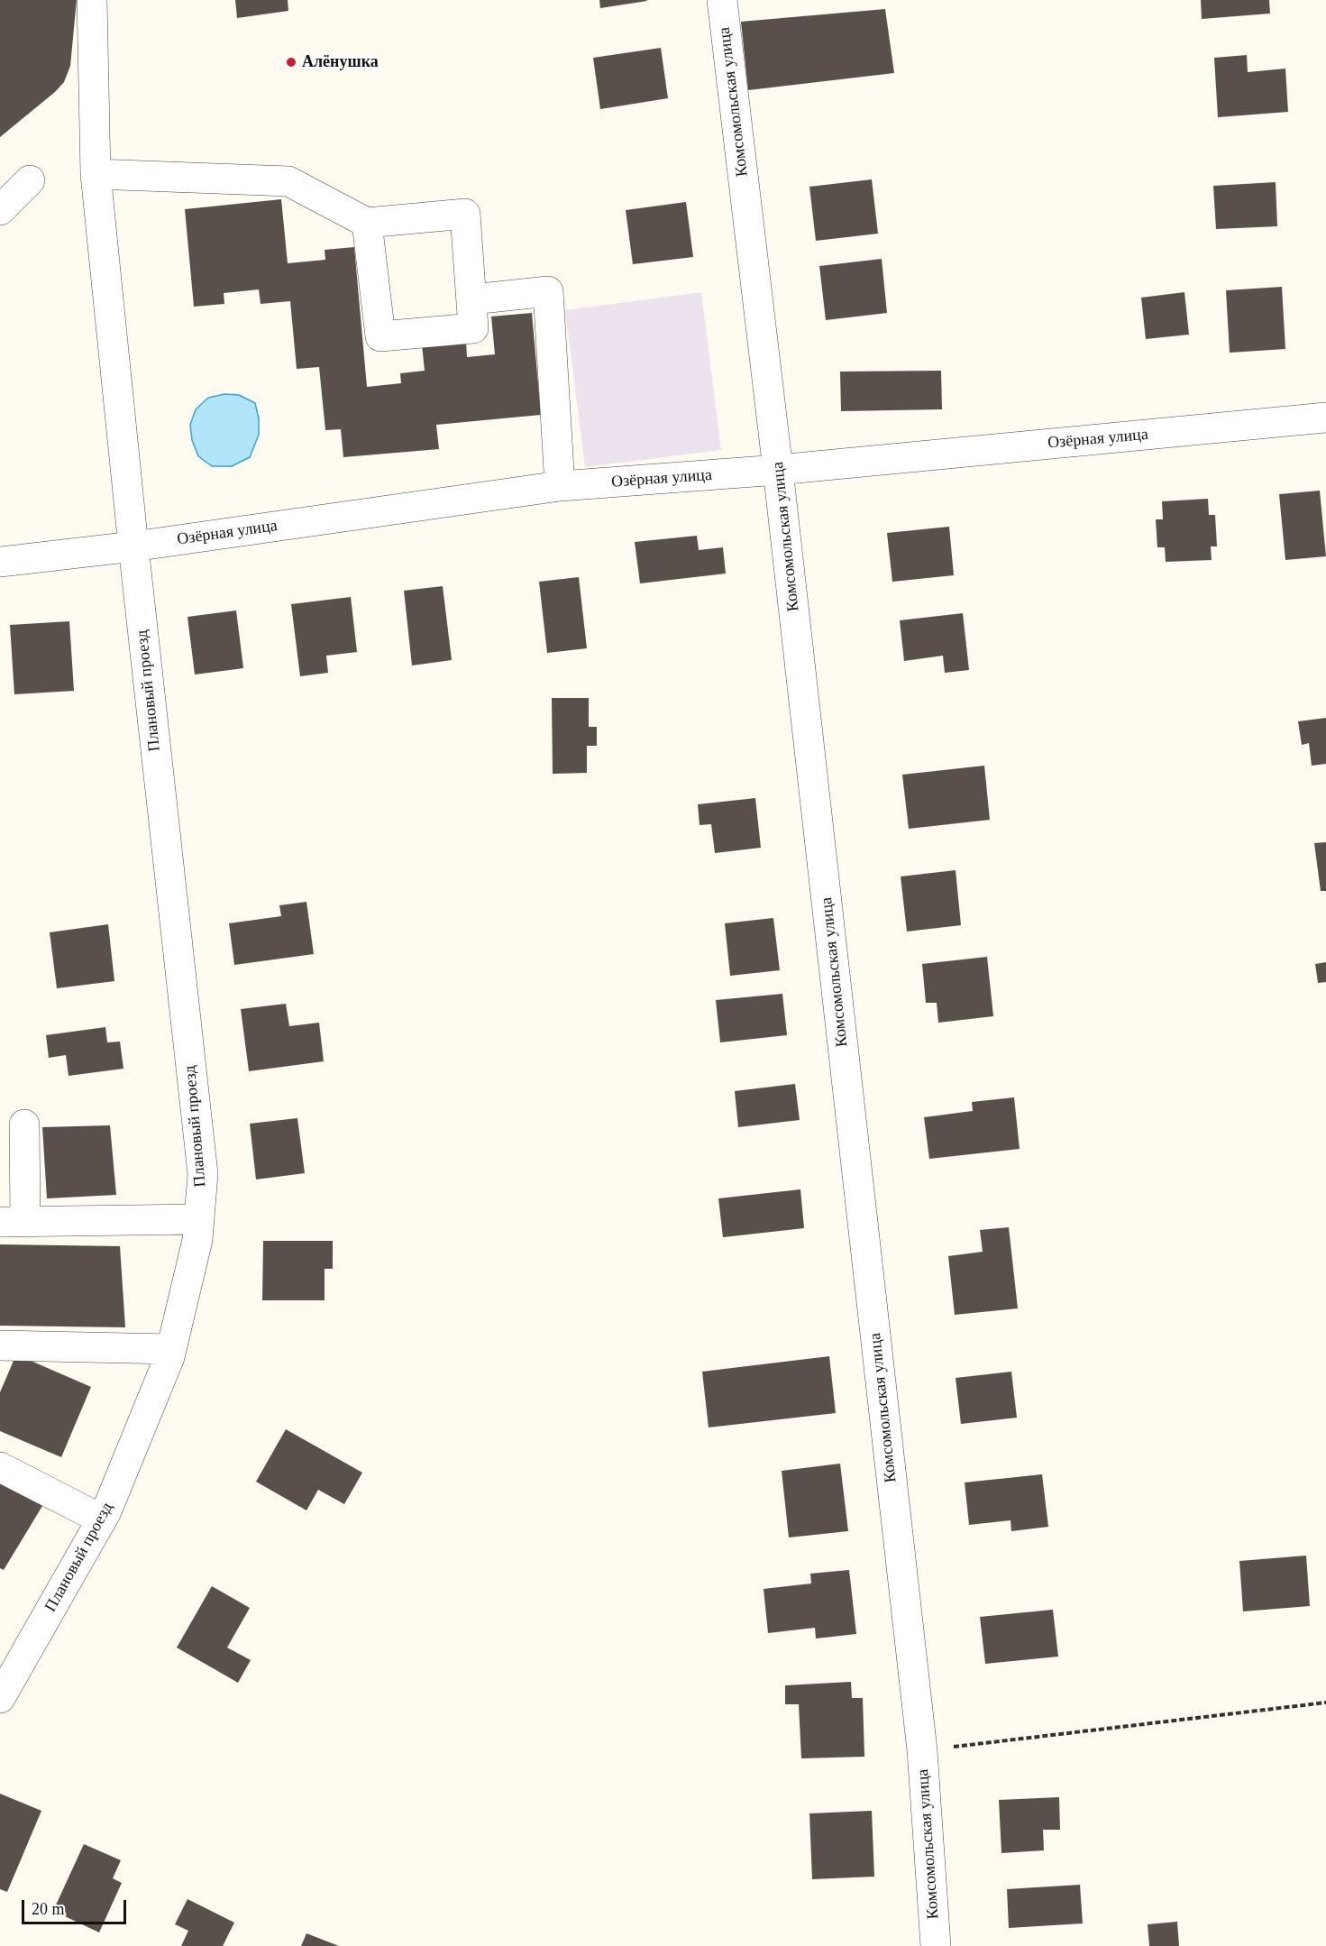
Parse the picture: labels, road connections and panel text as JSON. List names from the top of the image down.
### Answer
{
  "streets": {
    "street": ["Комсомольская улица", "Озёрная улица", "Плановый проезд"]
  },
  "crossings": [
    ["Комсомольская улица", "Озёрная улица"],
    ["Озёрная улица", "Плановый проезд"]
  ],
  "places": ["Алёнушка"],
  "scale_bar": "20 m"
}
